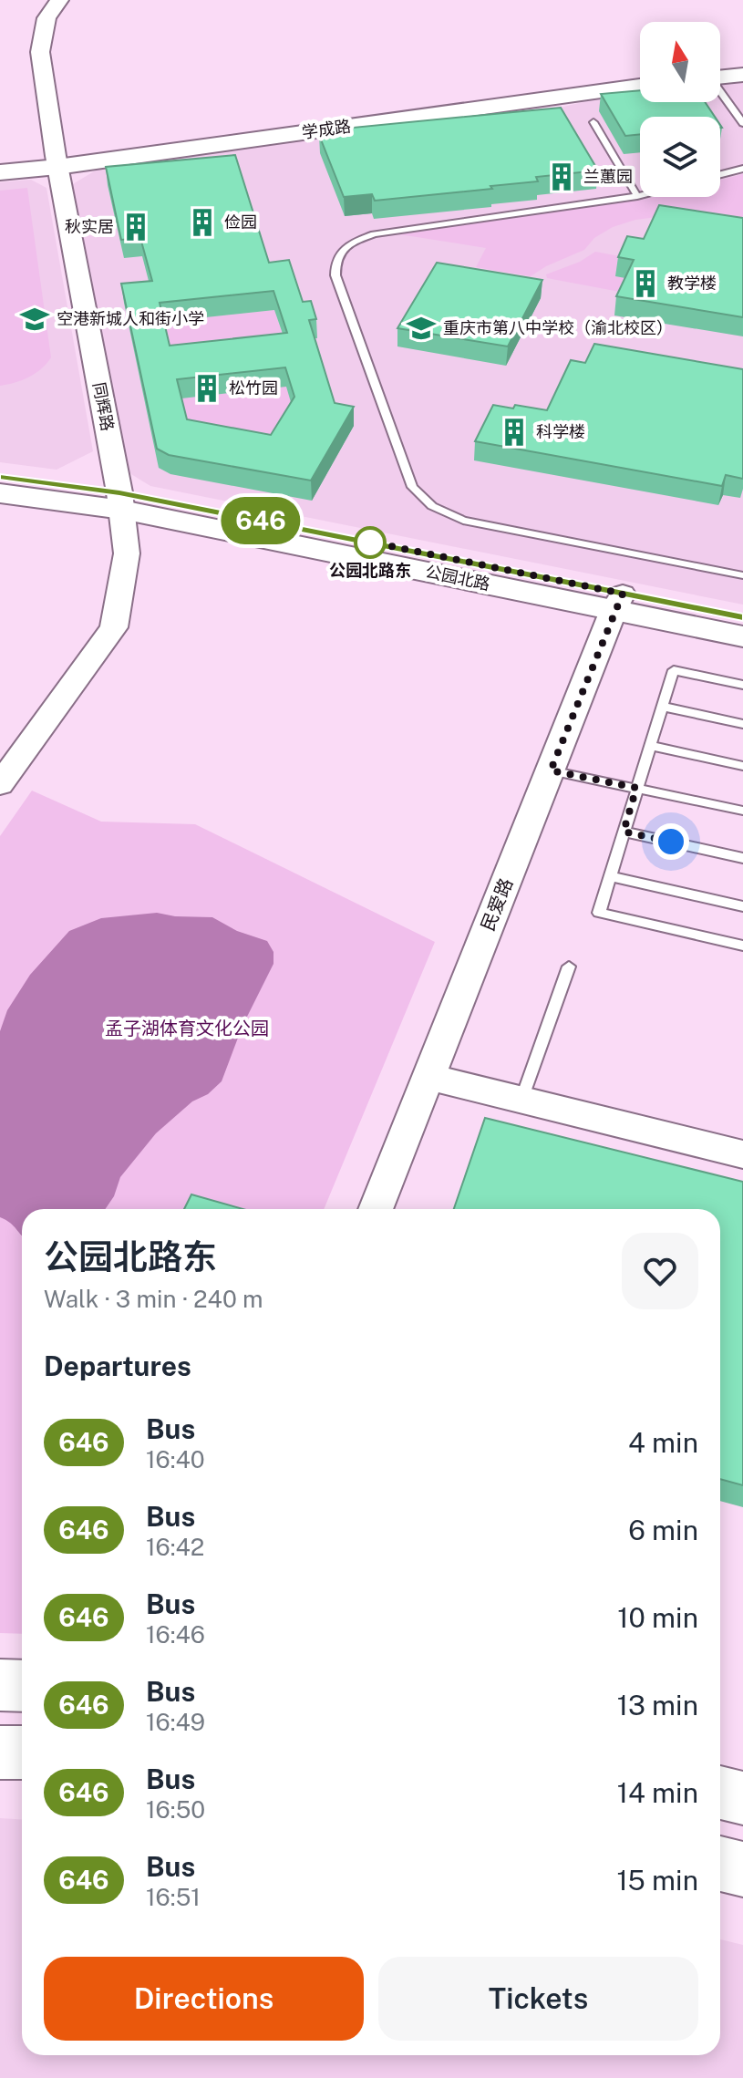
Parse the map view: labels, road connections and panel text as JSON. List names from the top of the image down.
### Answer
{
  "streets": {
    "main road": ["学成路", "公园北路"],
    "street": ["同辉路", "民爱路"]
  },
  "crossings": [
    ["学成路", "同辉路"],
    ["同辉路", "公园北路"],
    ["公园北路", "民爱路"]
  ],
  "parks": ["孟子湖体育文化公园"],
  "places": {
    "building": [
      "兰蕙园",
      "俭园",
      "秋实居",
      "教学楼",
      "松竹园",
      "科学楼"
    ],
    "school or university": ["空港新城人和街小学", "重庆市第八中学校（渝北校区）"],
    "other": ["公园北路东"]
  },
  "lines": ["bus line 646"],
  "north": "top",
  "page": {
    "on_map": "646",
    "heading": [
      ["公园北路东", "Walk · 3 min · 240 m"],
      "Departures"
    ],
    "list": [
      {
        "mark": "646",
        "name": "Bus",
        "note": "16:40",
        "value": "4 min"
      },
      {
        "mark": "646",
        "name": "Bus",
        "note": "16:42",
        "value": "6 min"
      },
      {
        "mark": "646",
        "name": "Bus",
        "note": "16:46",
        "value": "10 min"
      },
      {
        "mark": "646",
        "name": "Bus",
        "note": "16:49",
        "value": "13 min"
      },
      {
        "mark": "646",
        "name": "Bus",
        "note": "16:50",
        "value": "14 min"
      },
      {
        "mark": "646",
        "name": "Bus",
        "note": "16:51",
        "value": "15 min"
      }
    ],
    "buttons": ["Directions", "Tickets"]
  }
}
